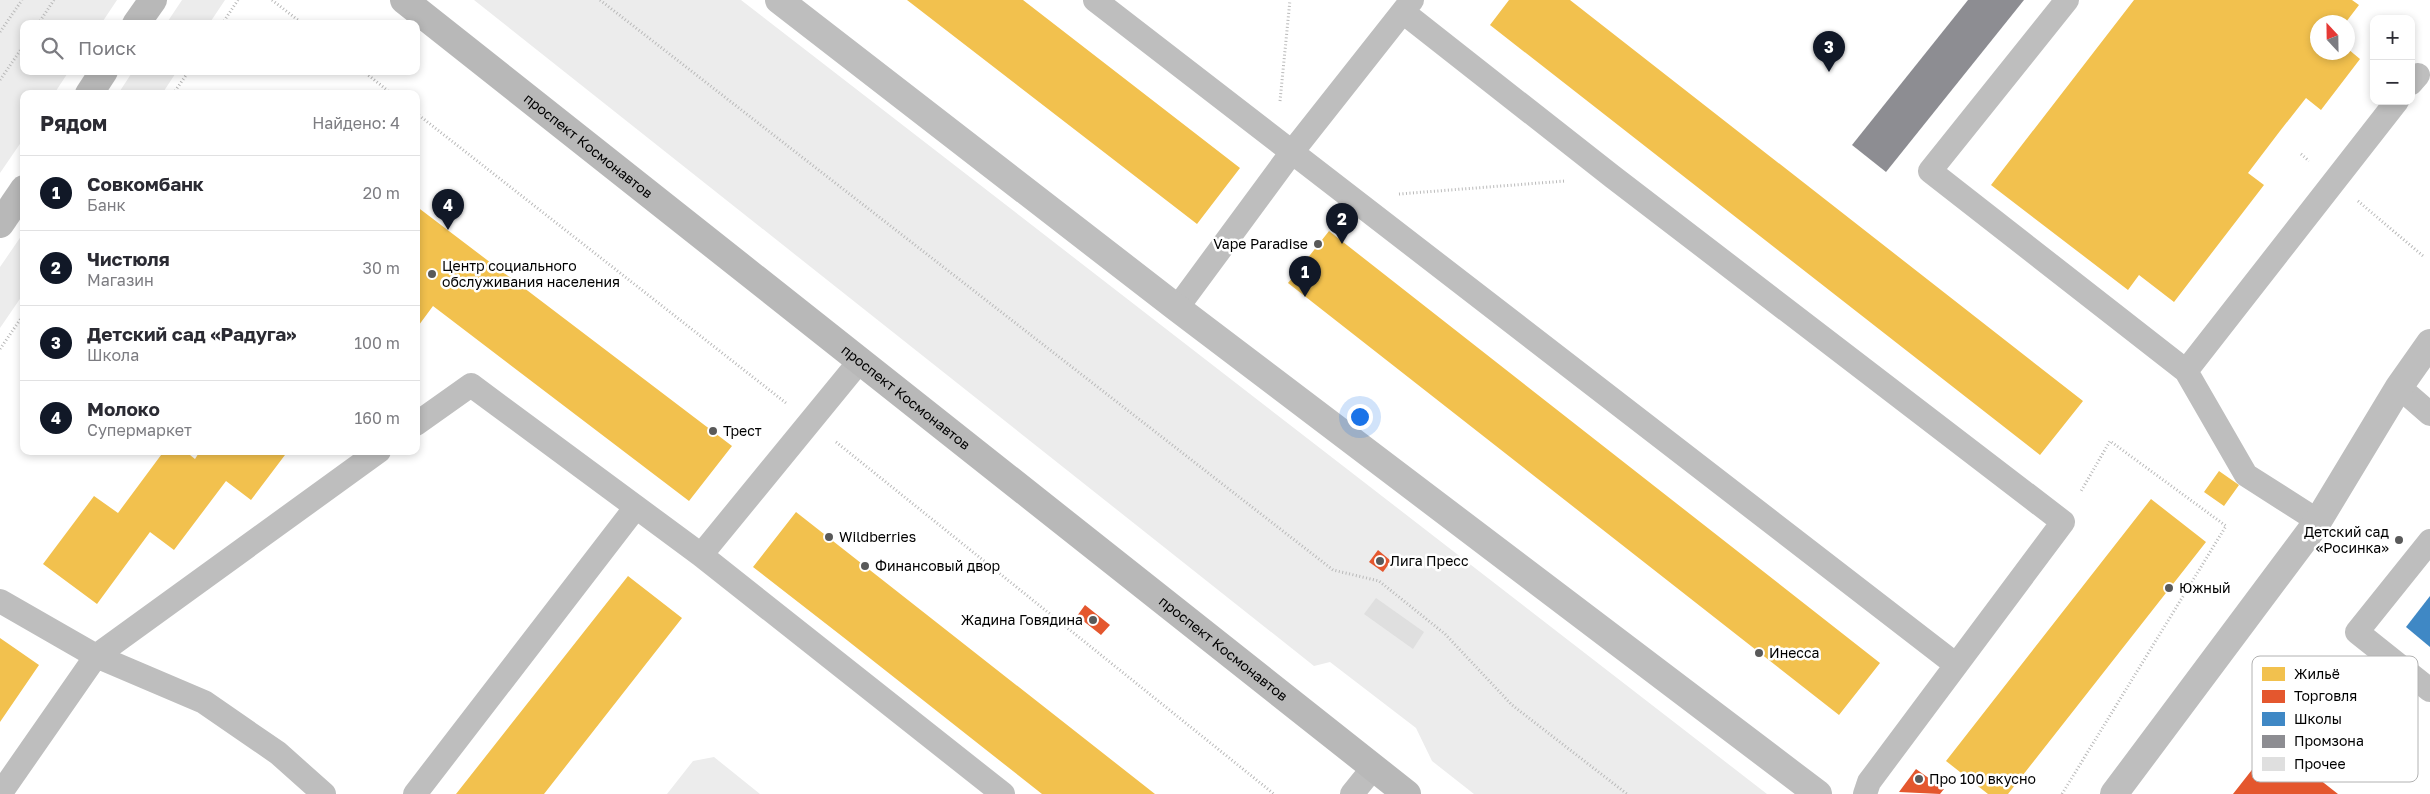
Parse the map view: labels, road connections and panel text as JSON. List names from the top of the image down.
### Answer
{
  "streets": {
    "main road": ["проспект Космонавтов"]
  },
  "places": [
    "Vape Paradise",
    "Центр социального обслуживания населения",
    "Трест",
    "Wildberries",
    "Детский сад «Росинка»",
    "Лига Пресс",
    "Финансовый двор",
    "Южный",
    "Жадина Говядина",
    "Инесса",
    "Про 100 вкусно"
  ],
  "legend": [
    "Жильё",
    "Торговля",
    "Школы",
    "Промзона",
    "Прочее"
  ],
  "north": "top",
  "page": {
    "map_buttons": ["+", "−"],
    "search": "Поиск",
    "pins": [
      "3",
      "4",
      "2",
      "1"
    ],
    "heading": ["Рядом", "Найдено: 4"],
    "list": [
      {
        "mark": "1",
        "name": "Совкомбанк",
        "note": "Банк",
        "value": "20 m"
      },
      {
        "mark": "2",
        "name": "Чистюля",
        "note": "Магазин",
        "value": "30 m"
      },
      {
        "mark": "3",
        "name": "Детский сад «Радуга»",
        "note": "Школа",
        "value": "100 m"
      },
      {
        "mark": "4",
        "name": "Молоко",
        "note": "Супермаркет",
        "value": "160 m"
      }
    ]
  }
}
